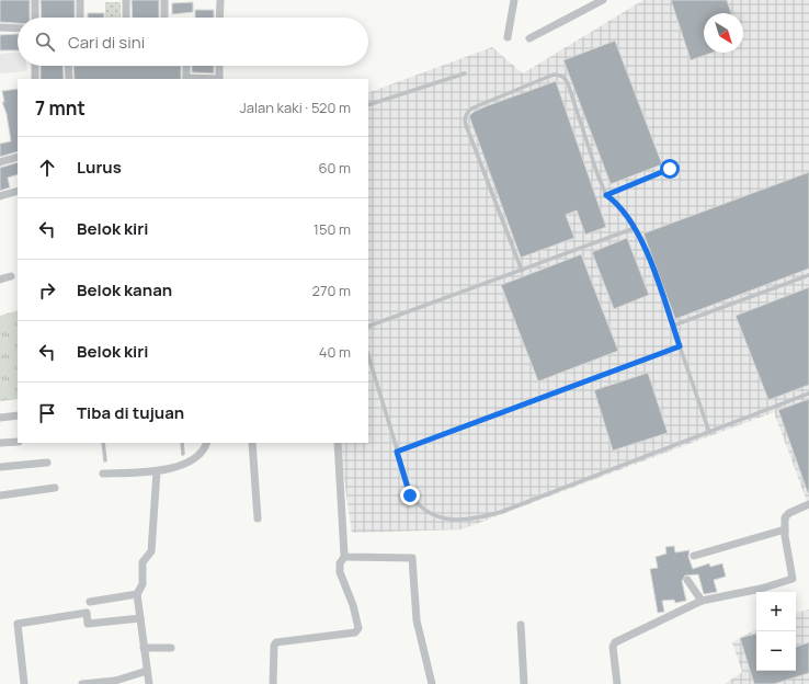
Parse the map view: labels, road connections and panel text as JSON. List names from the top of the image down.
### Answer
{
  "north": "bottom right",
  "page": {
    "search": "Cari di sini",
    "heading": ["7 mnt", "Jalan kaki · 520 m"],
    "list": [
      ["Lurus", "60 m"],
      ["Belok kiri", "150 m"],
      ["Belok kanan", "270 m"],
      ["Belok kiri", "40 m"],
      "Tiba di tujuan"
    ],
    "map_buttons": ["+", "−"]
  }
}
